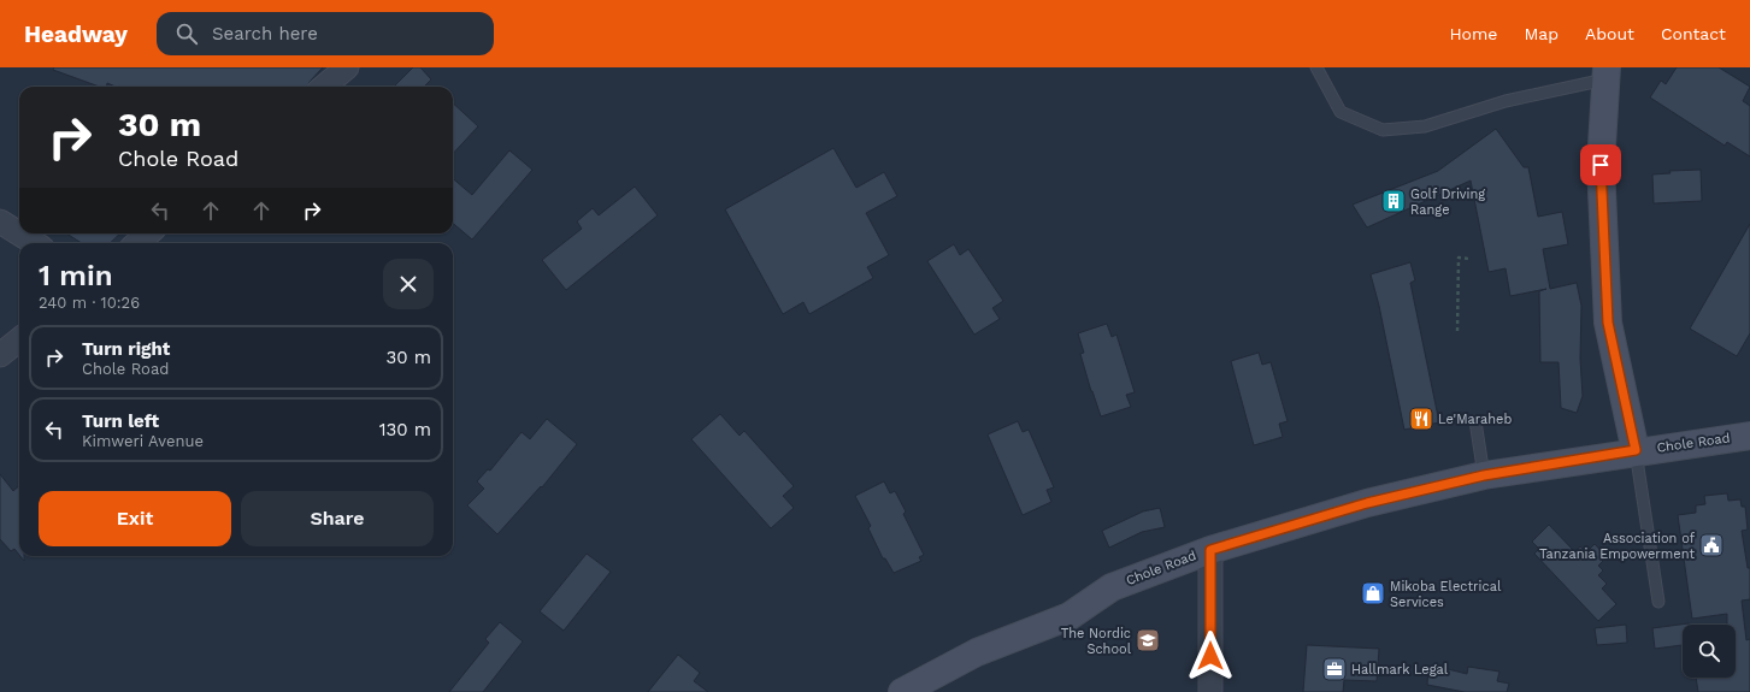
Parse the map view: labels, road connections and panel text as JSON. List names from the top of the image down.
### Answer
{
  "streets": {
    "street": ["Chole Road"]
  },
  "places": {
    "building": ["Golf Driving Range"],
    "restaurant": ["Le'Maraheb"],
    "public building": ["Association of Tanzania Empowerment"],
    "shop": ["Mikoba Electrical Services"],
    "school or university": ["The Nordic School"],
    "office": ["Hallmark Legal"]
  },
  "page": {
    "header": "Headway",
    "search": "Search here",
    "nav": [
      "Home",
      "Map",
      "About",
      "Contact"
    ],
    "turn": ["30 m", "Chole Road"],
    "heading": ["1 min", "240 m · 10:26"],
    "list": [
      {
        "name": "Turn right",
        "note": "Chole Road",
        "value": "30 m"
      },
      {
        "name": "Turn left",
        "note": "Kimweri Avenue",
        "value": "130 m"
      }
    ],
    "buttons": ["Exit", "Share"]
  }
}
